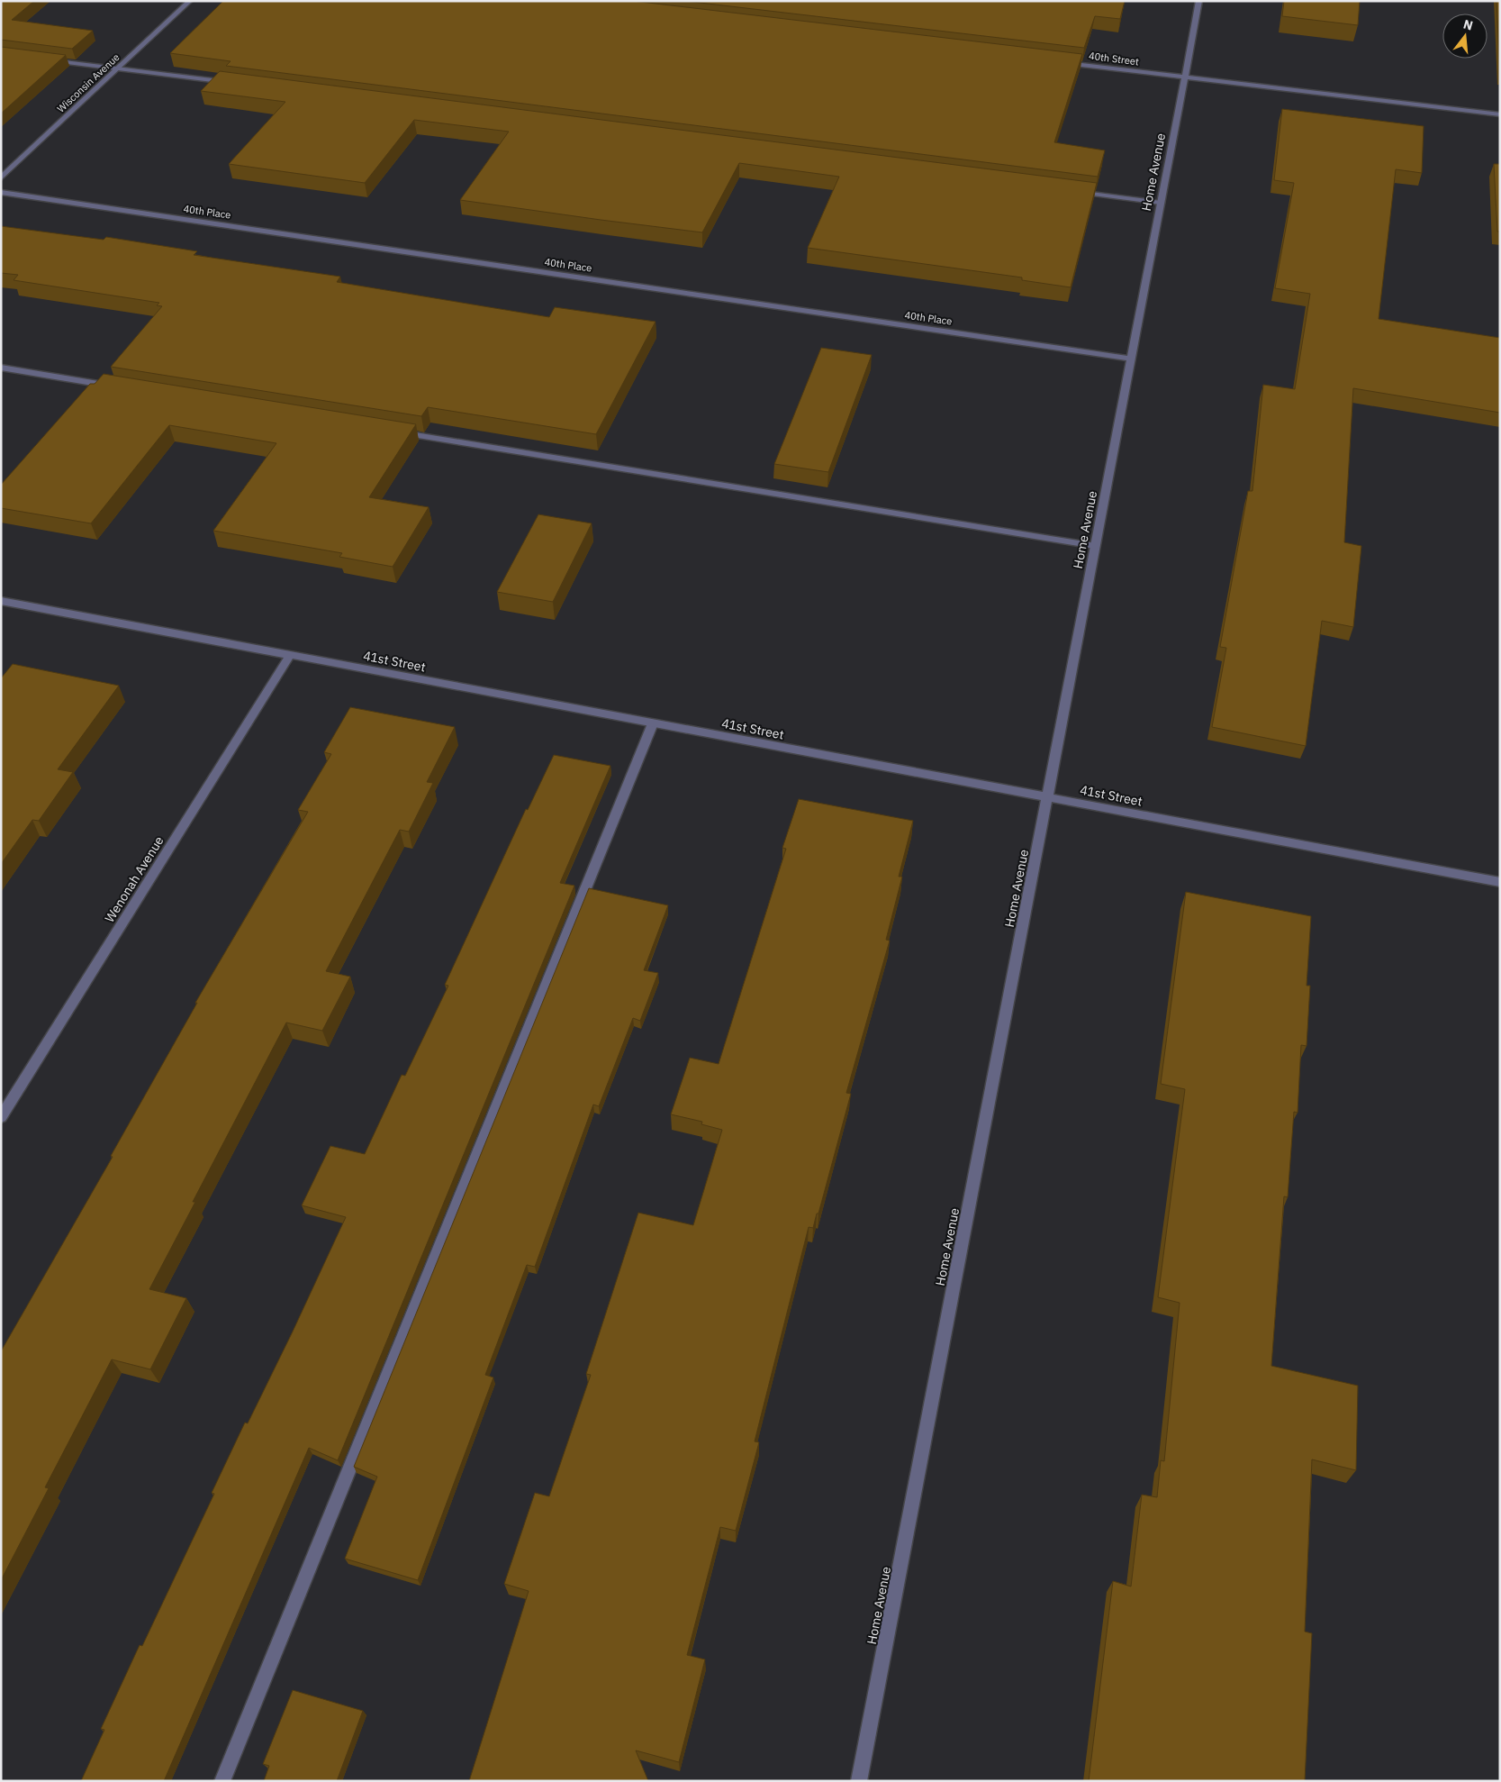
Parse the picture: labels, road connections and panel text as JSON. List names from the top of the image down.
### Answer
{
  "streets": {
    "street": [
      "40th Street",
      "Wisconsin Avenue",
      "Home Avenue",
      "40th Place",
      "41st Street",
      "Wenonah Avenue"
    ]
  },
  "crossings": [
    ["40th Street", "Home Avenue"],
    ["Home Avenue", "40th Place"],
    ["Home Avenue", "41st Street"],
    ["41st Street", "Wenonah Avenue"]
  ],
  "north": "top"
}
